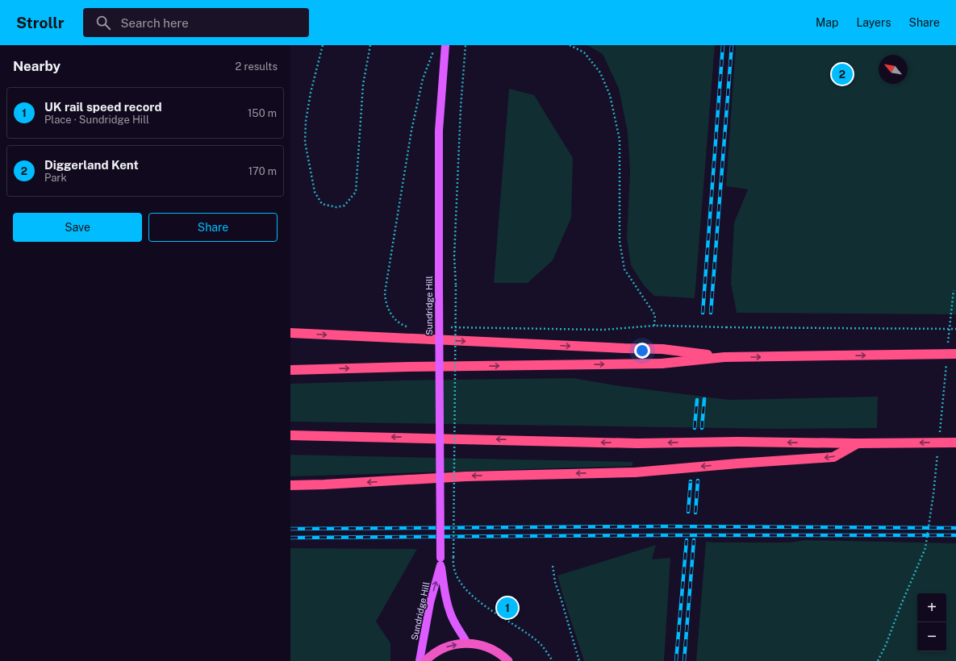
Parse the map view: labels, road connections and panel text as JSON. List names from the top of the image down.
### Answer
{
  "streets": {
    "main road": ["Sundridge Hill"]
  },
  "north": "top left",
  "page": {
    "header": "Strollr",
    "search": "Search here",
    "nav": ["Map", "Layers", "Share"],
    "heading": ["Nearby", "2 results"],
    "pins": ["2", "1"],
    "list": [
      {
        "mark": "1",
        "name": "UK rail speed record",
        "note": "Place · Sundridge Hill",
        "value": "150 m"
      },
      {
        "mark": "2",
        "name": "Diggerland Kent",
        "note": "Park",
        "value": "170 m"
      }
    ],
    "buttons": ["Save", "Share"],
    "map_buttons": ["+", "−"]
  }
}
